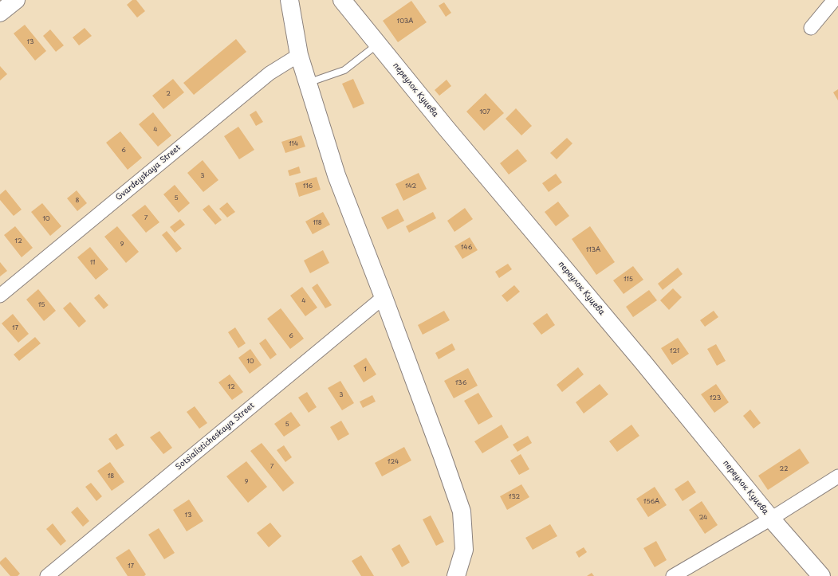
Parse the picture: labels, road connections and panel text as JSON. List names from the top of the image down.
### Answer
{
  "streets": {
    "street": ["переулок Куцева", "Gvardeyskaya Street", "Sotsialisticheskaya Street"]
  },
  "house_numbers": [
    "103А",
    "13",
    "2",
    "107",
    "4",
    "114",
    "6",
    "3",
    "116",
    "142",
    "5",
    "8",
    "7",
    "10",
    "118",
    "12",
    "9",
    "146",
    "113А",
    "11",
    "115",
    "4",
    "15",
    "17",
    "6",
    "121",
    "10",
    "1",
    "136",
    "12",
    "3",
    "123",
    "5",
    "124",
    "7",
    "22",
    "18",
    "9",
    "132",
    "156А",
    "13",
    "24",
    "17"
  ]
}
